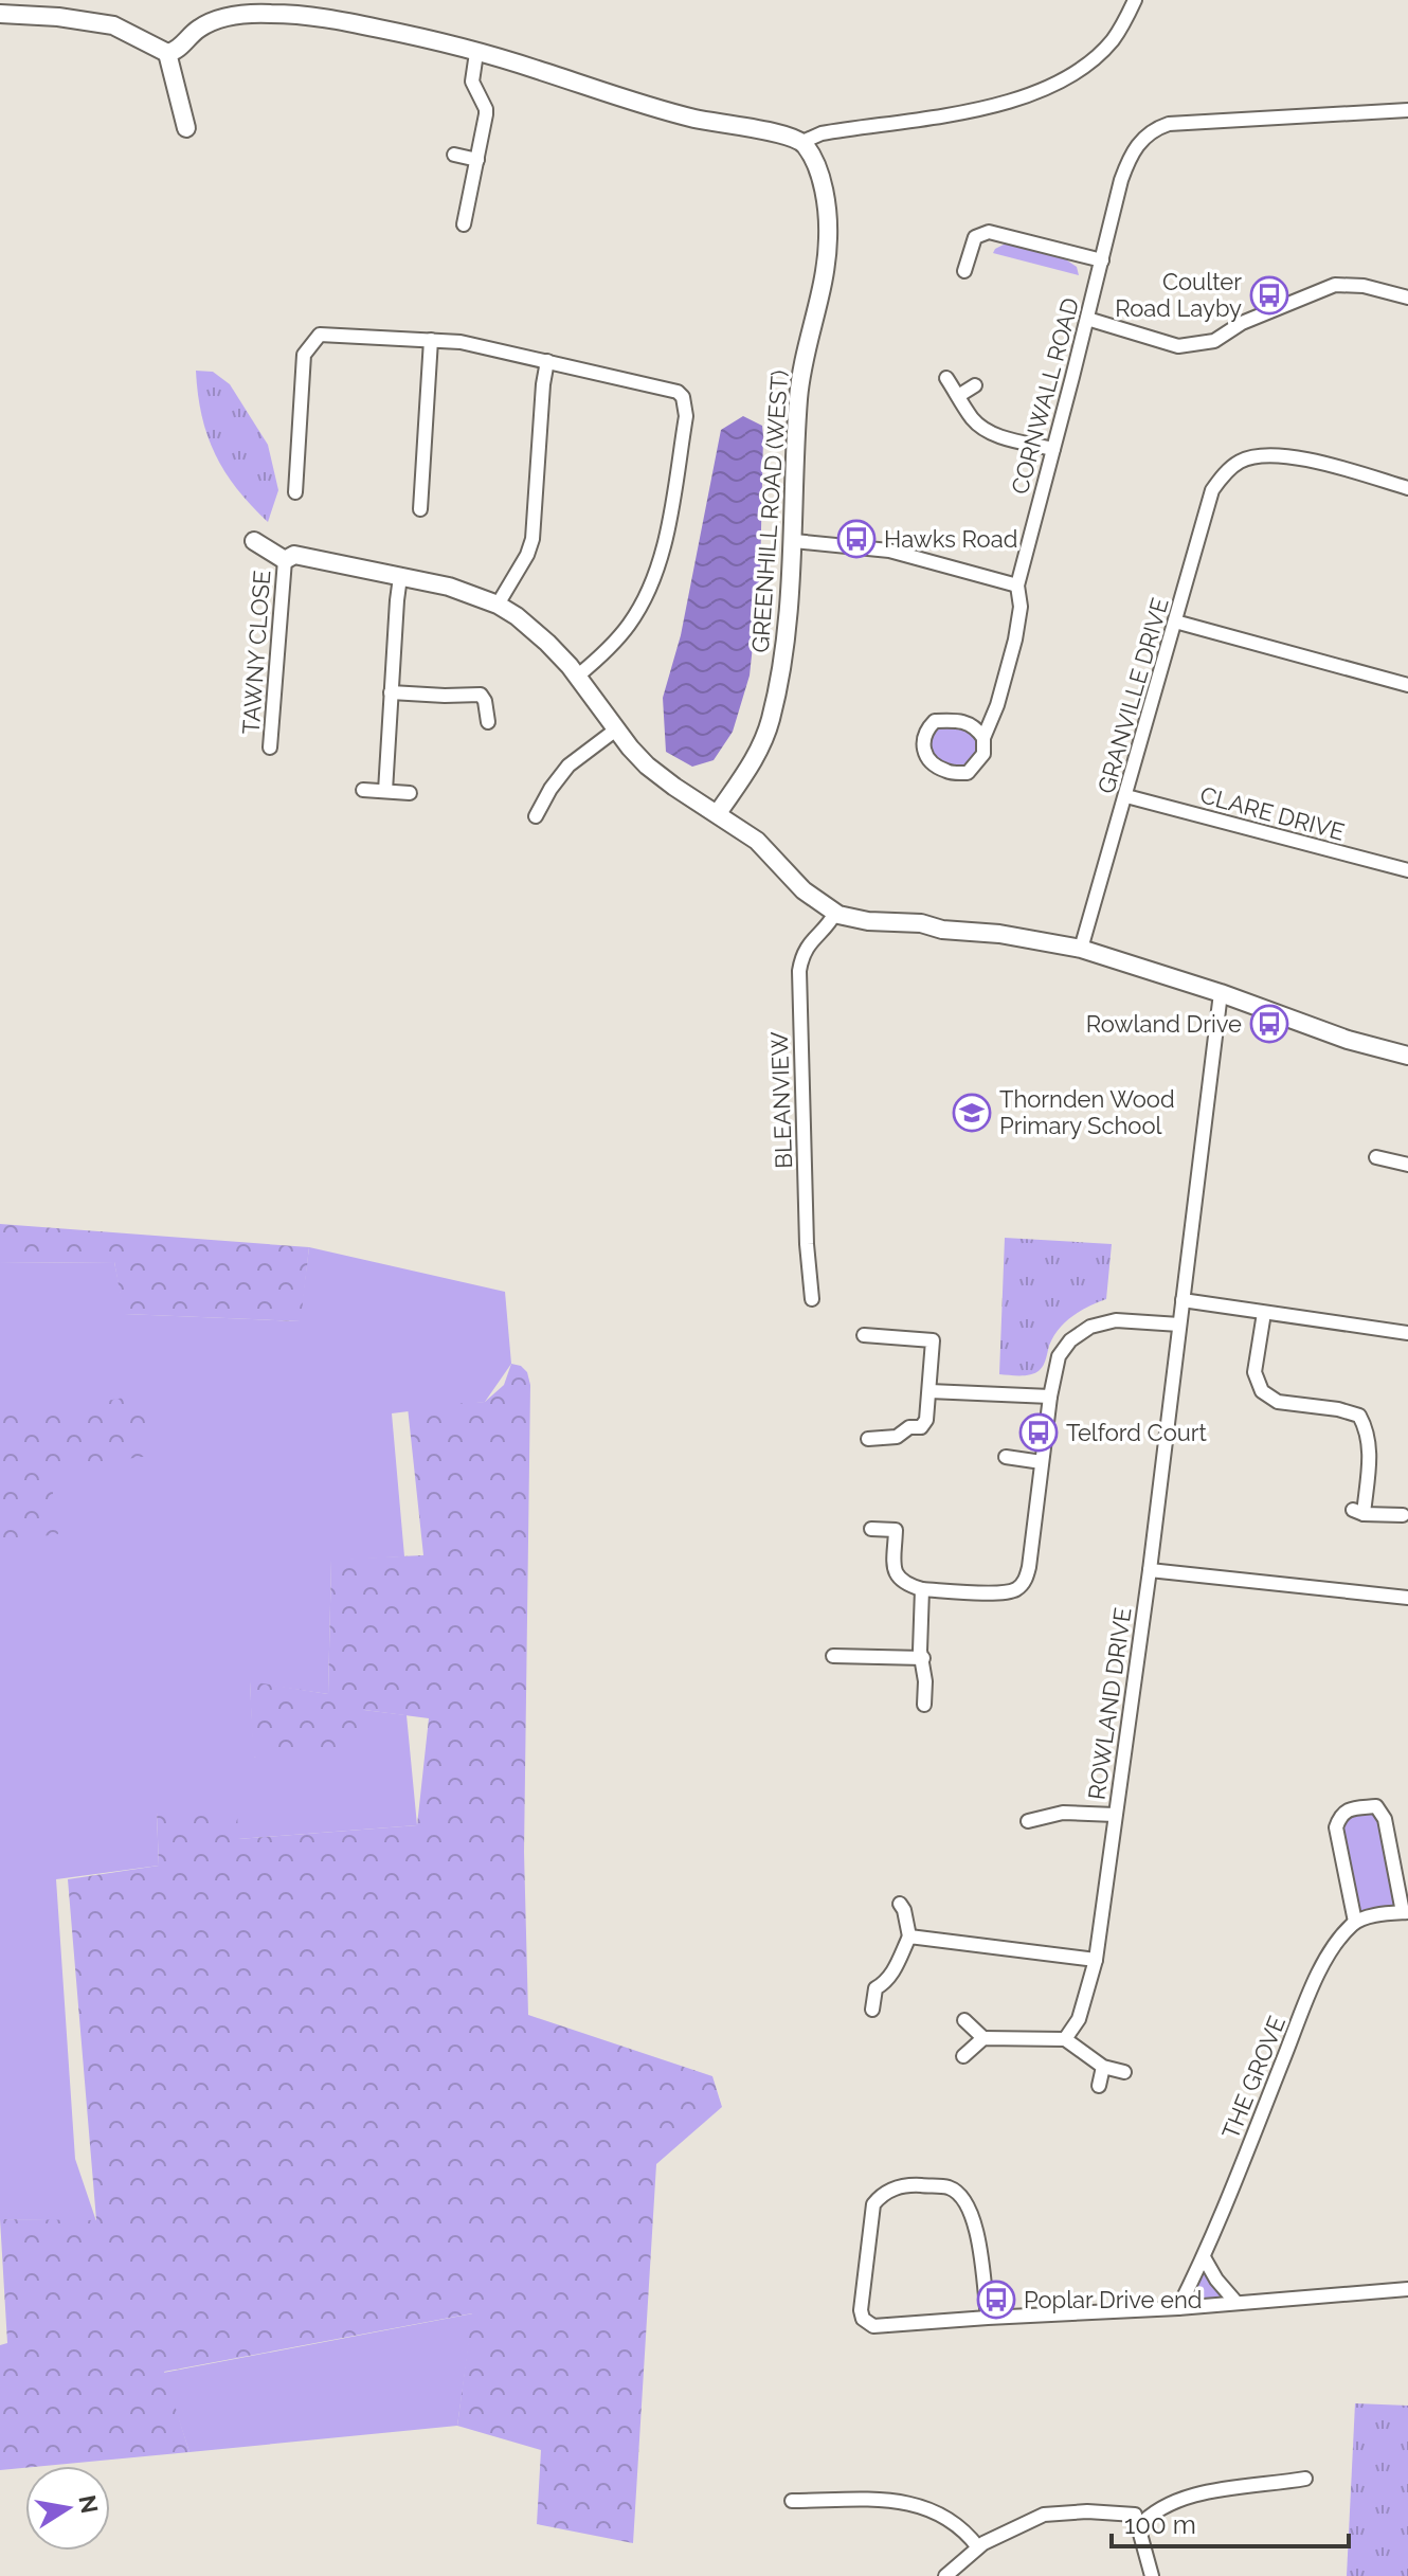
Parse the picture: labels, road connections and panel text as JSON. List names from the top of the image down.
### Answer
{
  "streets": {
    "street": [
      "CORNWALL ROAD",
      "GREENHILL ROAD (WEST)",
      "TAWNY CLOSE",
      "GRANVILLE DRIVE",
      "CLARE DRIVE",
      "BLEANVIEW",
      "ROWLAND DRIVE",
      "THE GROVE"
    ]
  },
  "crossings": [
    ["GRANVILLE DRIVE", "CLARE DRIVE"]
  ],
  "places": {
    "bus stop": [
      "Coulter Road Layby",
      "Hawks Road",
      "Rowland Drive",
      "Telford Court",
      "Poplar Drive end"
    ],
    "school or university": ["Thornden Wood Primary School"]
  },
  "scale_bar": "100 m",
  "north": "right"
}
